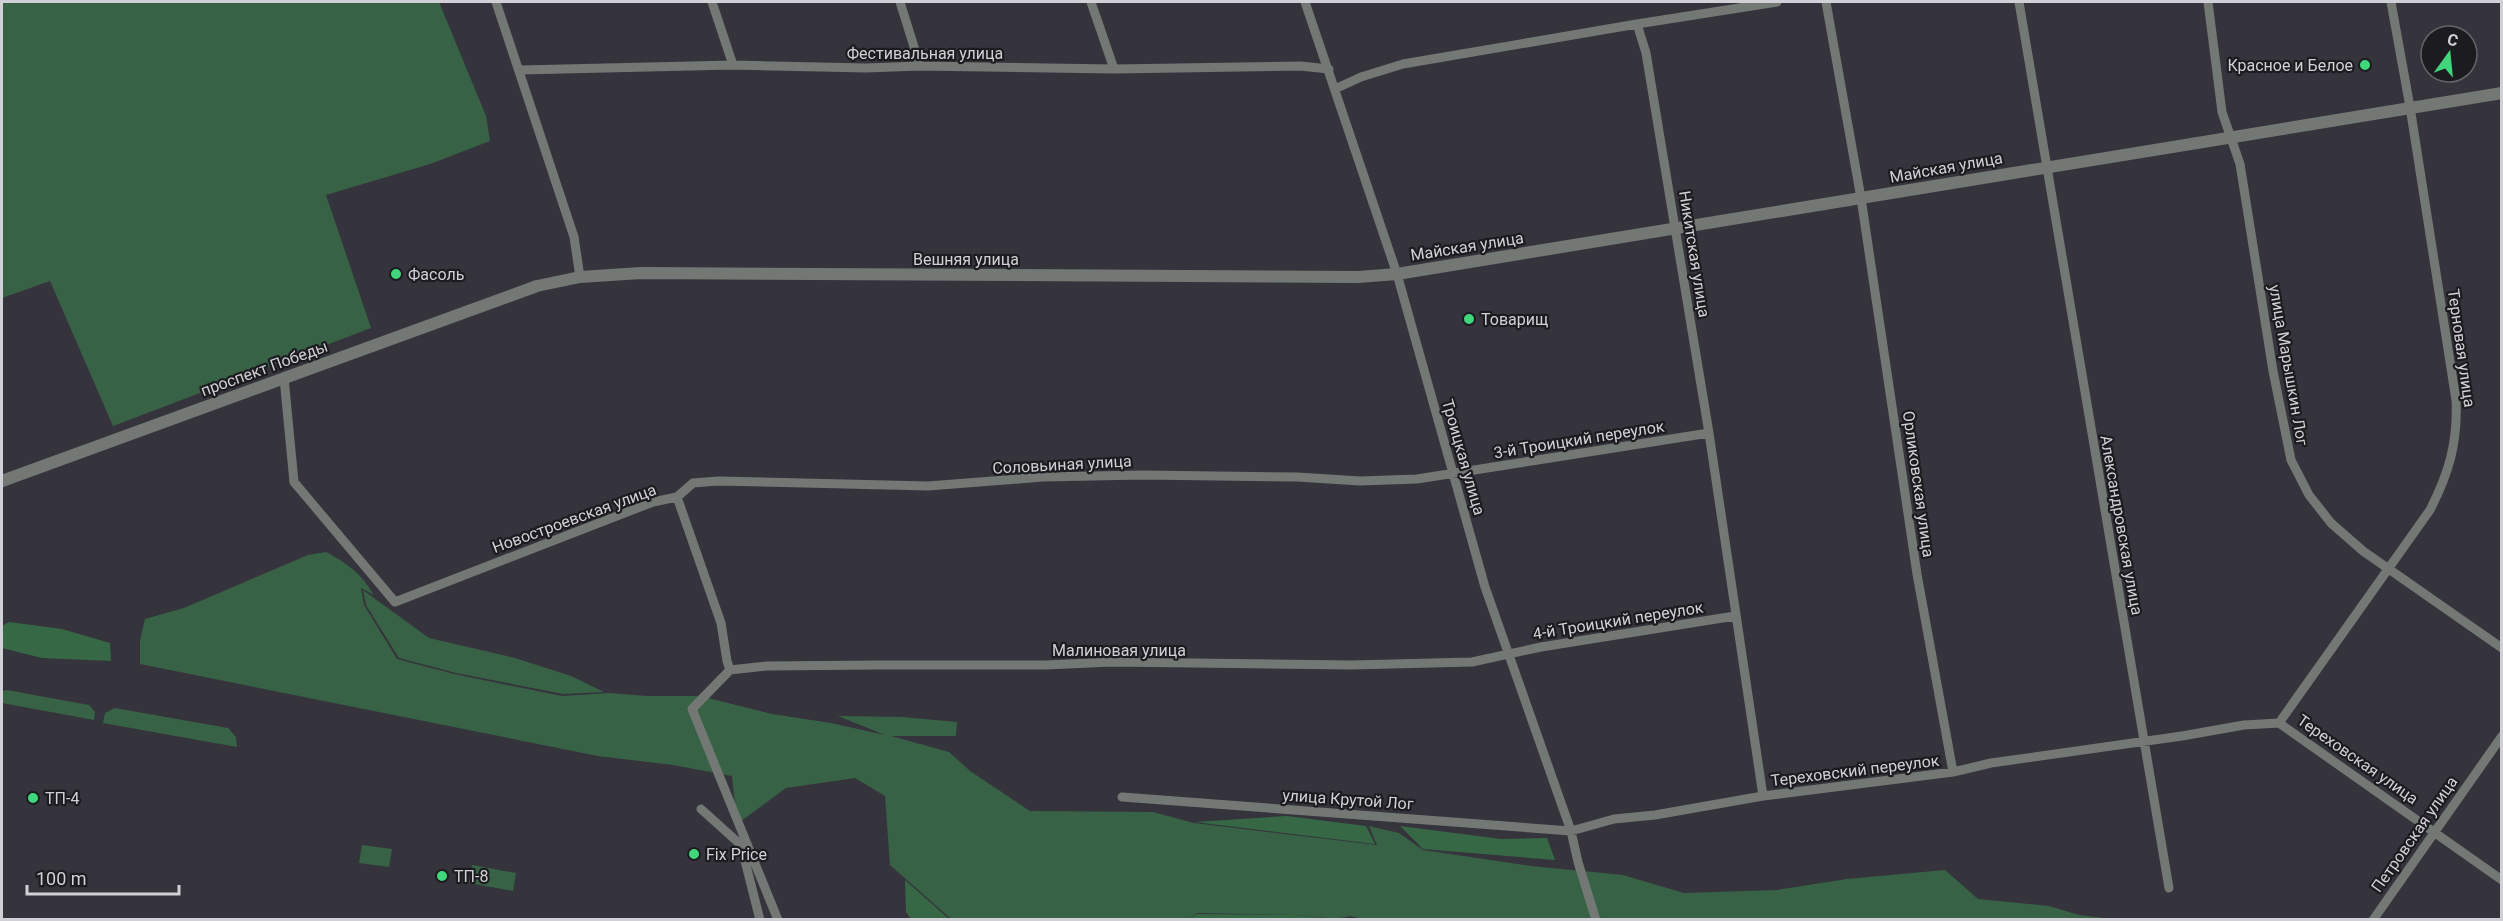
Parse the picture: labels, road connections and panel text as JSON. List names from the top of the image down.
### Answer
{
  "streets": {
    "street": [
      "Фестивальная улица",
      "Майская улица",
      "Никитская улица",
      "Вешняя улица",
      "Терновая улица",
      "улица Марышкин Лог",
      "проспект Победы",
      "3-й Троицкий переулок",
      "Троицкая улица",
      "Соловьиная улица",
      "Орликовская улица",
      "Новостроевская улица",
      "Александровская улица",
      "4-й Троицкий переулок",
      "Малиновая улица",
      "Тереховская улица",
      "Тереховский переулок",
      "улица Крутой Лог",
      "Петровская улица"
    ]
  },
  "crossings": [
    ["Фестивальная улица", "Троицкая улица"],
    ["Майская улица", "Никитская улица"],
    ["Майская улица", "Вешняя улица"],
    ["Майская улица", "Терновая улица"],
    ["Майская улица", "улица Марышкин Лог"],
    ["Майская улица", "Троицкая улица"],
    ["Майская улица", "Орликовская улица"],
    ["Майская улица", "Александровская улица"],
    ["Никитская улица", "3-й Троицкий переулок"],
    ["Никитская улица", "4-й Троицкий переулок"],
    ["Никитская улица", "Тереховский переулок"],
    ["Вешняя улица", "проспект Победы"],
    ["Вешняя улица", "Троицкая улица"],
    ["Терновая улица", "улица Марышкин Лог"],
    ["Терновая улица", "Тереховская улица"],
    ["проспект Победы", "Новостроевская улица"],
    ["3-й Троицкий переулок", "Троицкая улица"],
    ["3-й Троицкий переулок", "Соловьиная улица"],
    ["Троицкая улица", "Соловьиная улица"],
    ["Троицкая улица", "4-й Троицкий переулок"],
    ["Троицкая улица", "Малиновая улица"],
    ["Троицкая улица", "Тереховский переулок"],
    ["Троицкая улица", "улица Крутой Лог"],
    ["Соловьиная улица", "Новостроевская улица"],
    ["Орликовская улица", "Тереховский переулок"],
    ["Новостроевская улица", "Малиновая улица"],
    ["Александровская улица", "Тереховская улица"],
    ["Александровская улица", "Тереховский переулок"],
    ["4-й Троицкий переулок", "Малиновая улица"],
    ["Тереховская улица", "Тереховский переулок"],
    ["Тереховская улица", "Петровская улица"],
    ["Тереховский переулок", "улица Крутой Лог"]
  ],
  "places": [
    "Красное и Белое",
    "Фасоль",
    "Товарищ",
    "ТП-4",
    "Fix Price",
    "ТП-8"
  ],
  "scale_bar": "100 m",
  "north": "top"
}
